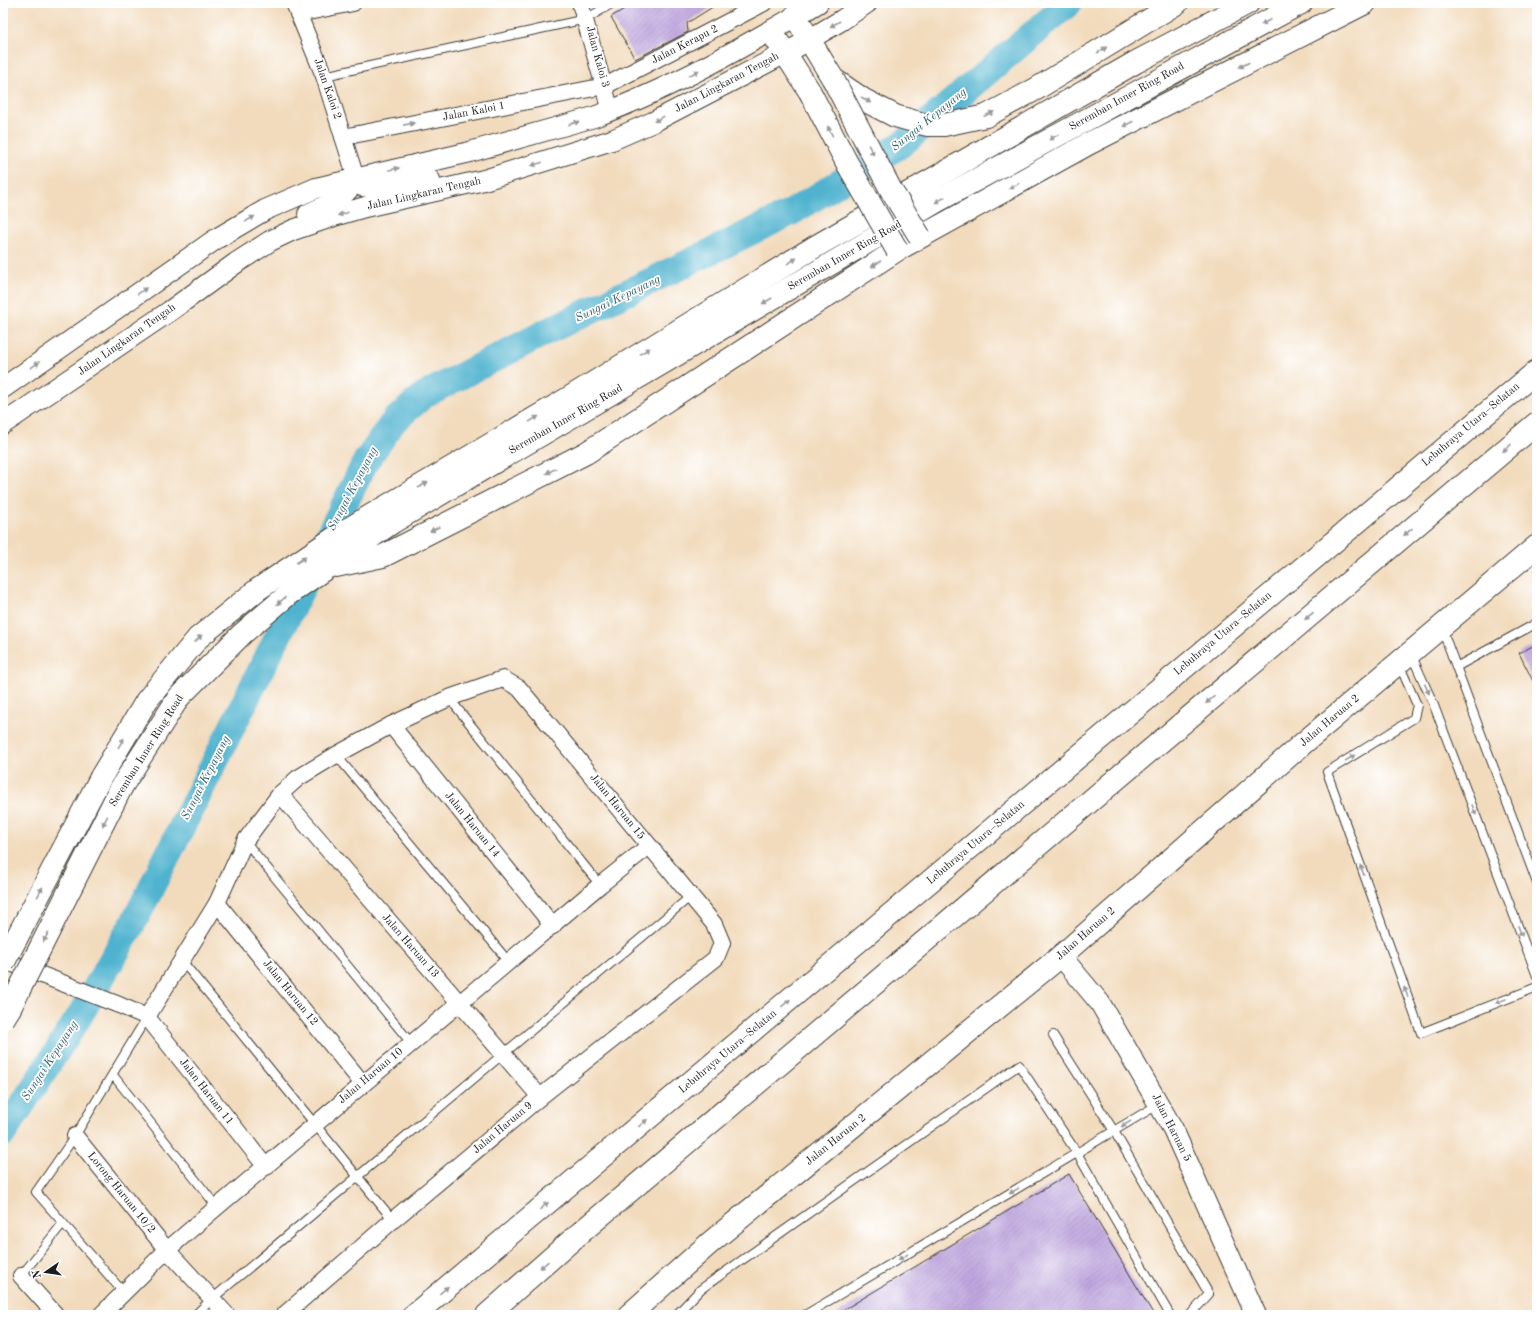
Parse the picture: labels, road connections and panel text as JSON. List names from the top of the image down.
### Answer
{
  "streets": {
    "main road": ["Seremban Inner Ring Road", "Lebuhraya Utara–Selatan", "Jalan Haruan 2"],
    "street": [
      "Jalan Kerapu 2",
      "Jalan Kaloi 3",
      "Jalan Lingkaran Tengah",
      "Jalan Kaloi 2",
      "Jalan Kaloi 1",
      "Jalan Haruan 15",
      "Jalan Haruan 14",
      "Jalan Haruan 13",
      "Jalan Haruan 12",
      "Jalan Haruan 10",
      "Jalan Haruan 11",
      "Jalan Haruan 9",
      "Jalan Haruan 5",
      "Lorong Haruan 10/2"
    ]
  },
  "crossings": [
    ["Jalan Kerapu 2", "Jalan Kaloi 3"],
    ["Jalan Kerapu 2", "Jalan Kaloi 1"],
    ["Jalan Kaloi 3", "Jalan Kaloi 1"],
    ["Jalan Kaloi 2", "Jalan Kaloi 1"],
    ["Jalan Haruan 2", "Jalan Haruan 5"],
    ["Jalan Haruan 15", "Jalan Haruan 10"],
    ["Jalan Haruan 15", "Jalan Haruan 9"],
    ["Jalan Haruan 14", "Jalan Haruan 10"],
    ["Jalan Haruan 13", "Jalan Haruan 10"],
    ["Jalan Haruan 13", "Jalan Haruan 9"],
    ["Jalan Haruan 12", "Jalan Haruan 10"],
    ["Jalan Haruan 10", "Jalan Haruan 11"],
    ["Jalan Haruan 10", "Lorong Haruan 10/2"]
  ],
  "water": ["Sungai Kepayang"],
  "north": "left"
}
